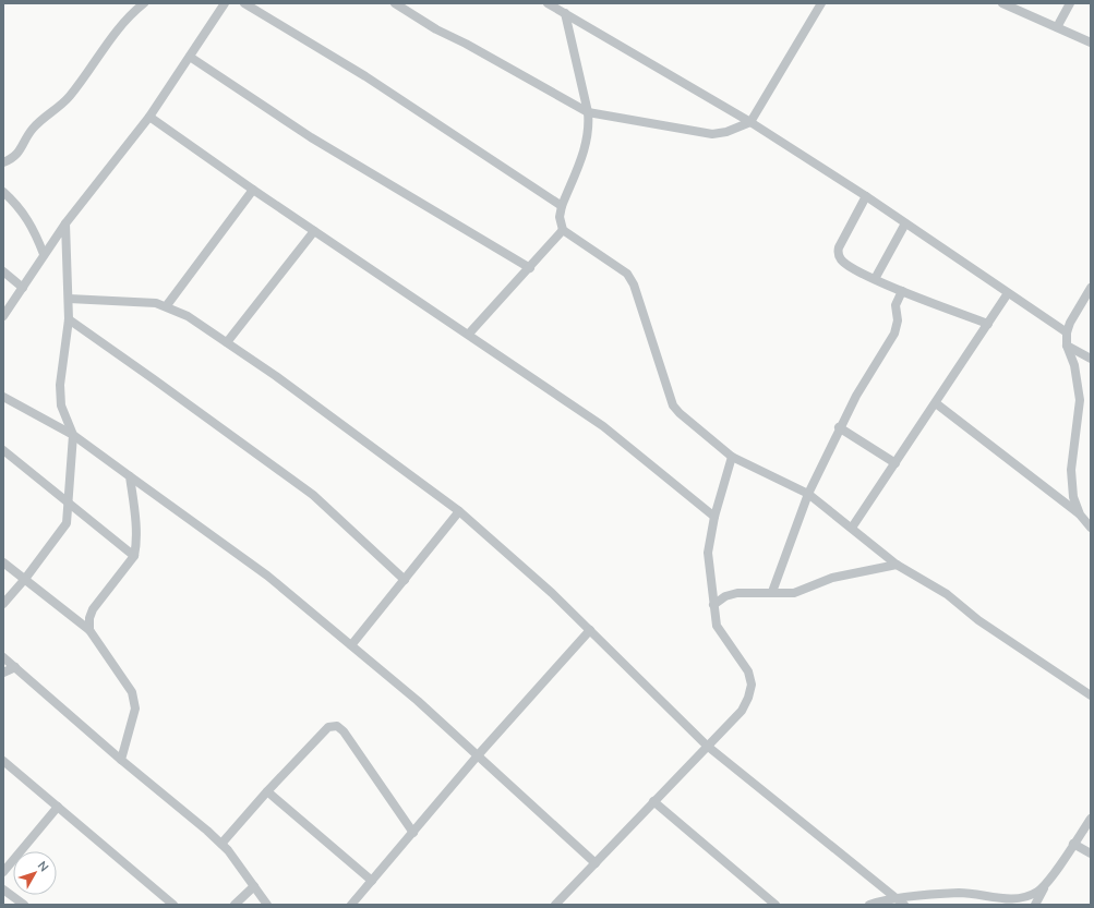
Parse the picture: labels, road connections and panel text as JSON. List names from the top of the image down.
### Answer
{
  "north": "top right"
}
